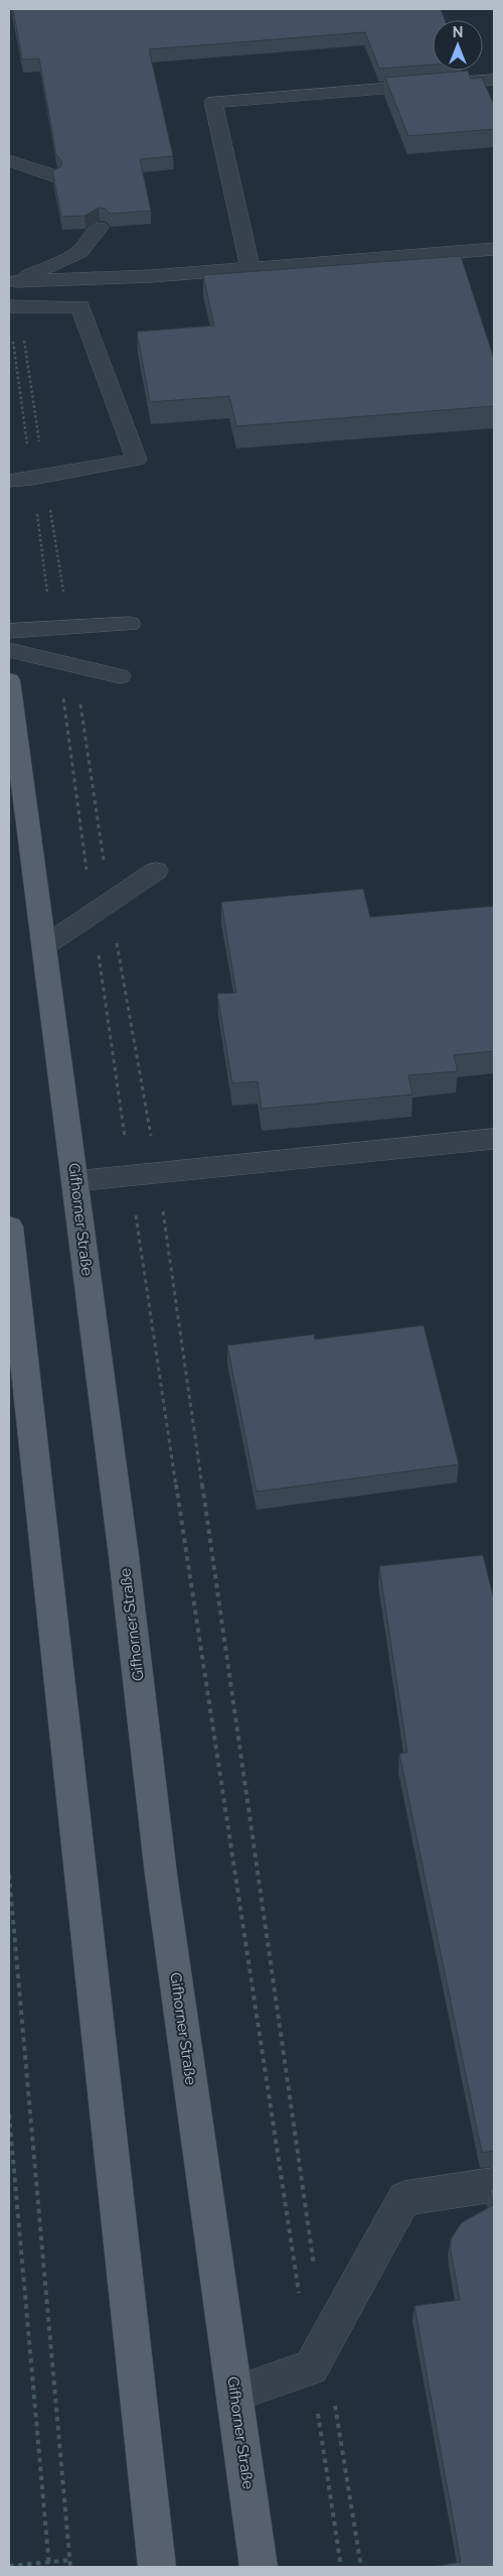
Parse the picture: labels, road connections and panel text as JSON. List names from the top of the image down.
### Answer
{
  "streets": {
    "main road": ["Gifhorner Straße"]
  },
  "north": "top"
}
